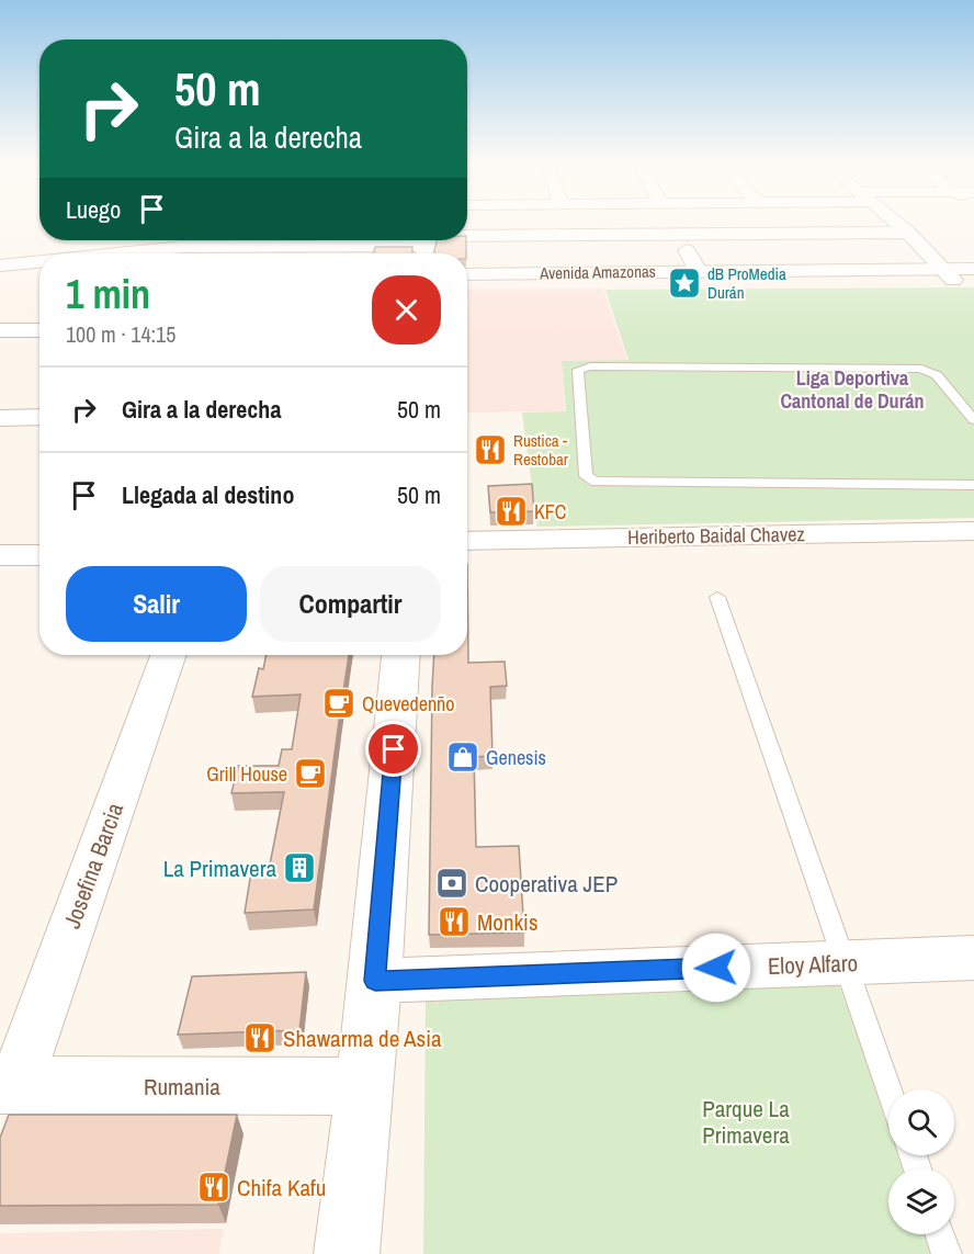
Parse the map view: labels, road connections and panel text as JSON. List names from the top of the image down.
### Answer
{
  "streets": {
    "street": [
      "Avenida Amazonas",
      "Heriberto Baidal Chavez",
      "Josefina Barcia",
      "Eloy Alfaro",
      "Rumania"
    ]
  },
  "crossings": [
    ["Josefina Barcia", "Rumania"]
  ],
  "districts": ["Liga Deportiva Cantonal de Durán"],
  "parks": ["Parque La Primavera"],
  "places": {
    "place": ["dB ProMedia Durán"],
    "restaurant": [
      "Rustica - Restobar",
      "KFC",
      "Monkis",
      "Shawarma de Asia",
      "Chifa Kafu"
    ],
    "cafe": ["Quevedenño", "Grill House"],
    "shop": ["Genesis"],
    "building": ["La Primavera"],
    "bank": ["Cooperativa JEP"]
  },
  "page": {
    "turn": ["50 m", "Gira a la derecha"],
    "then": "Luego",
    "heading": ["1 min", "100 m · 14:15"],
    "list": [
      {
        "name": "Gira a la derecha",
        "value": "50 m"
      },
      {
        "name": "Llegada al destino",
        "value": "50 m"
      }
    ],
    "buttons": ["Salir", "Compartir"]
  }
}
